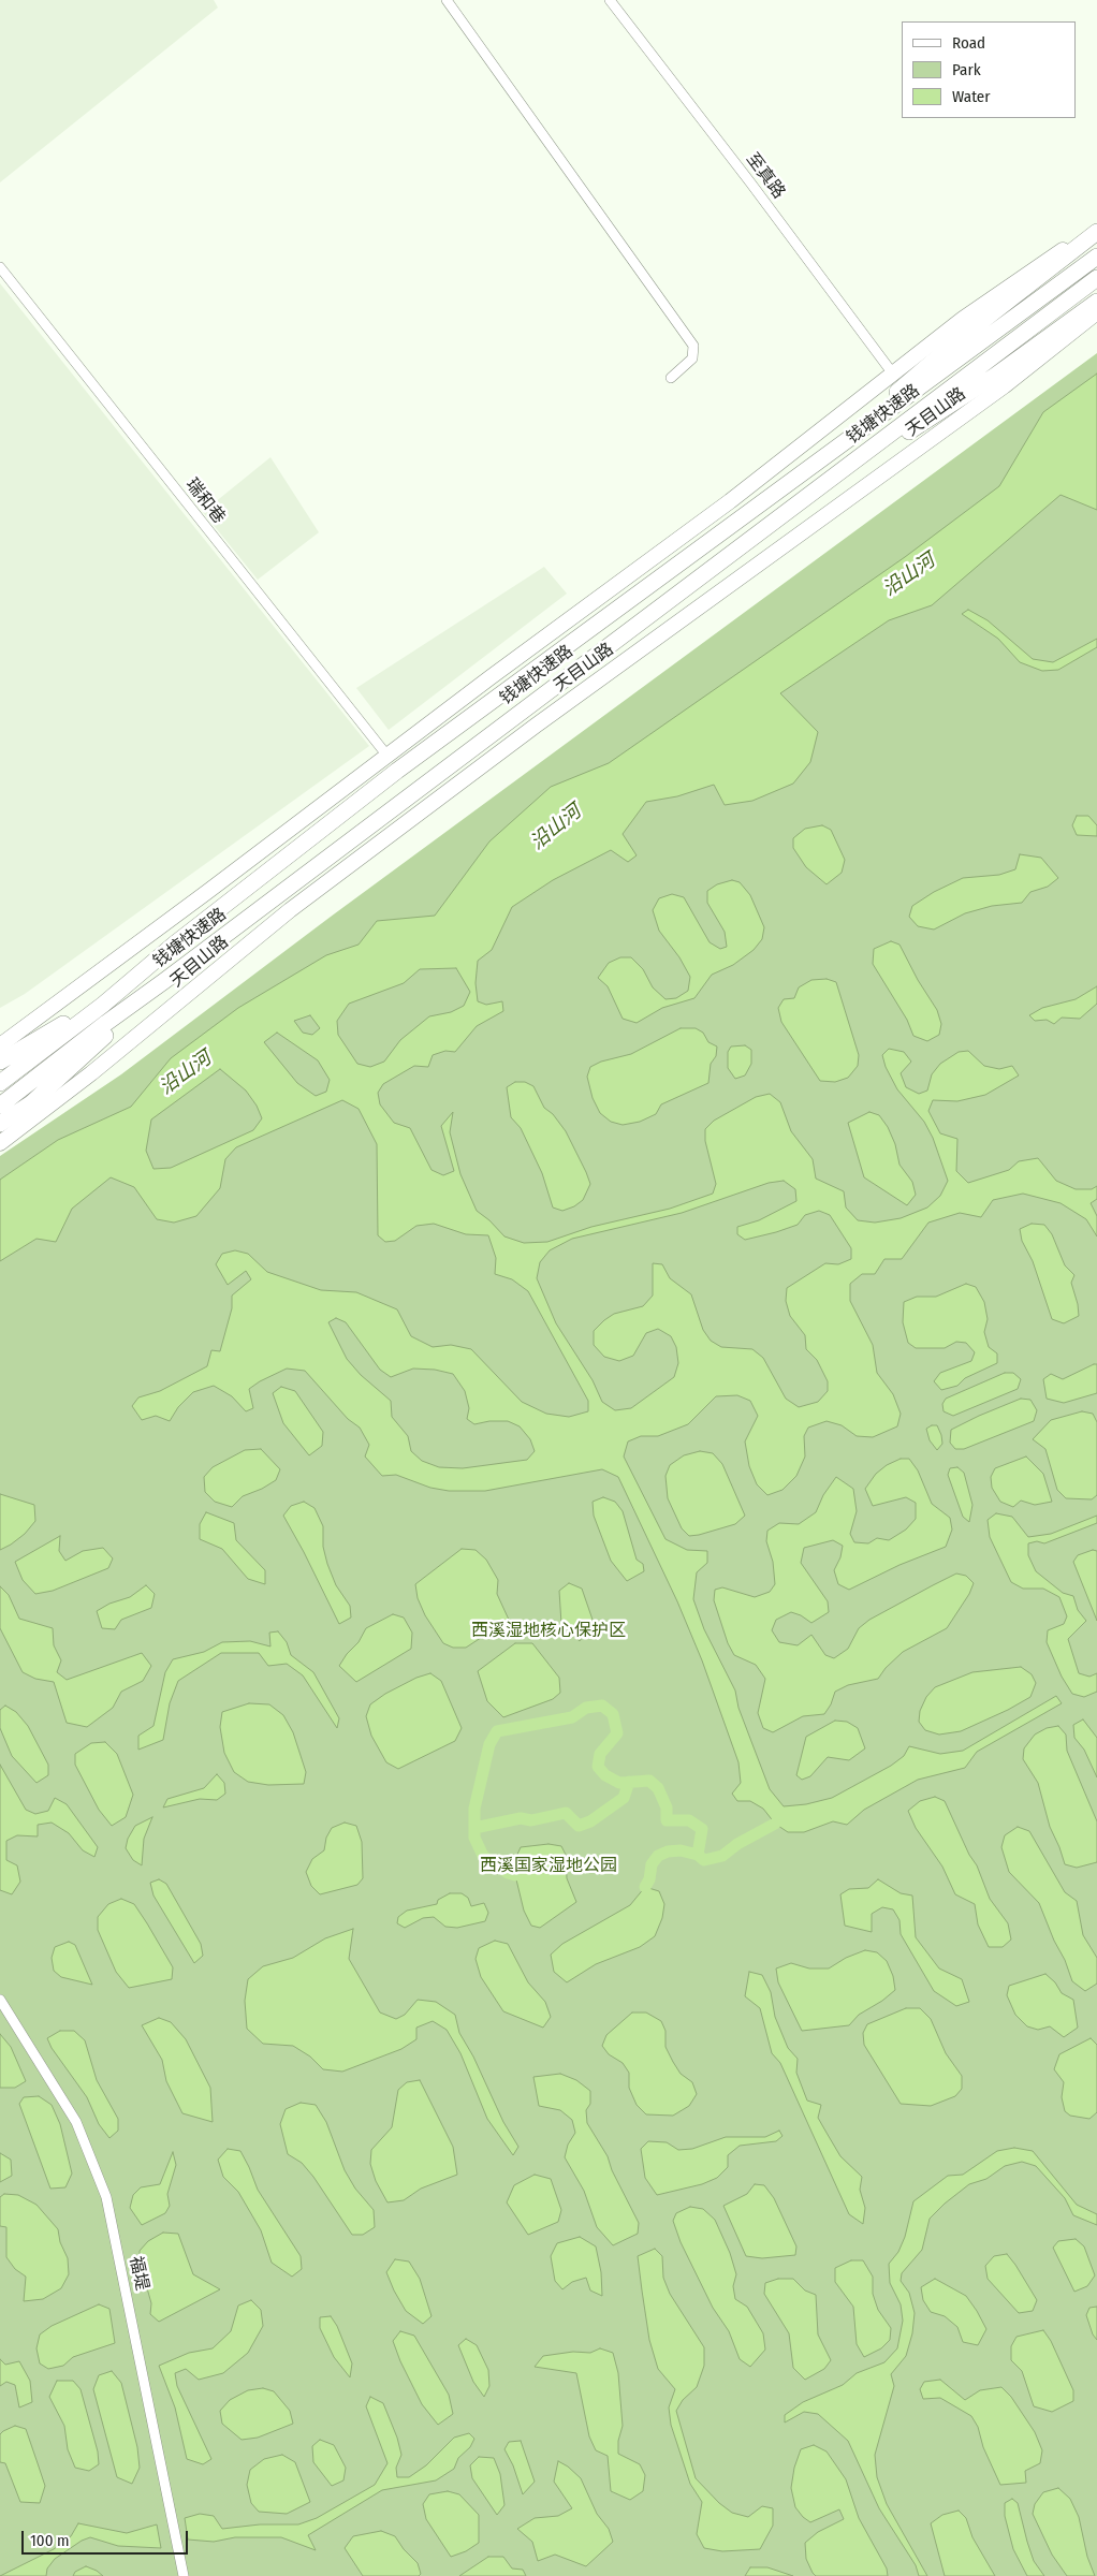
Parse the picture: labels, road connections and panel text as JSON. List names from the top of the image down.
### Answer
{
  "streets": {
    "highway": ["钱塘快速路"],
    "main road": ["天目山路"],
    "street": ["至真路", "瑞和巷", "福堤"]
  },
  "water": ["沿山河"],
  "parks": ["西溪湿地核心保护区", "西溪国家湿地公园"],
  "legend": ["Road", "Park", "Water"],
  "scale_bar": "100 m"
}
